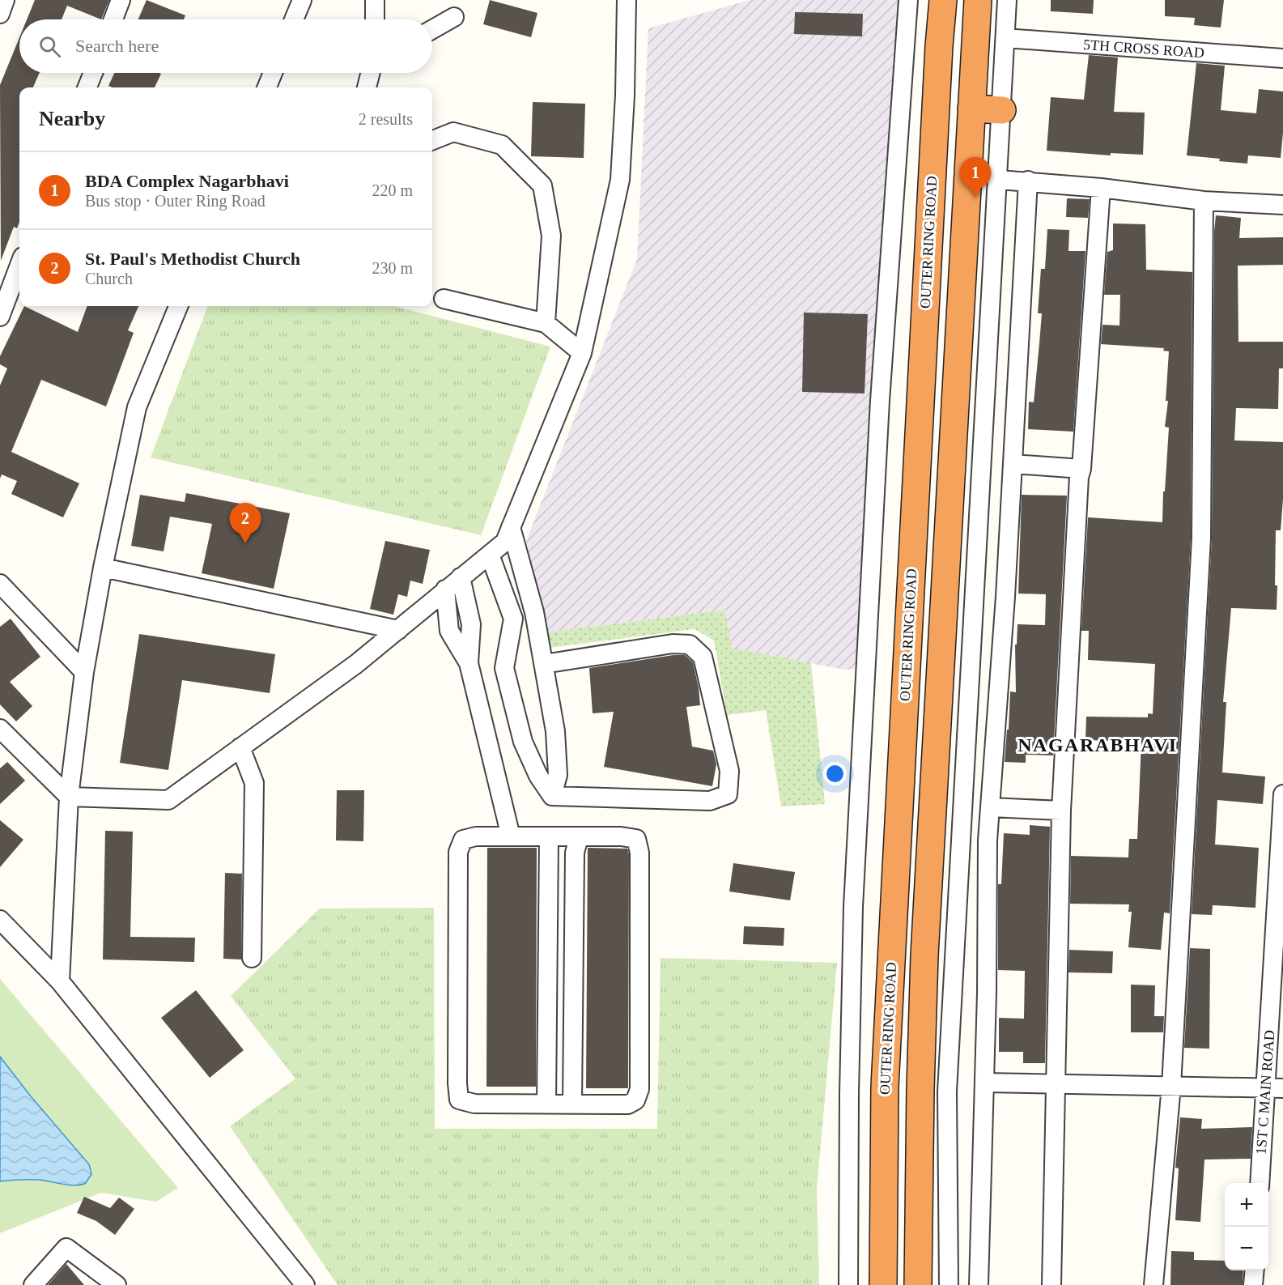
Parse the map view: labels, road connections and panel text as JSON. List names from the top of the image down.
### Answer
{
  "streets": {
    "highway": ["OUTER RING ROAD"],
    "street": ["5TH CROSS ROAD", "1ST C MAIN ROAD"]
  },
  "districts": ["NAGARABHAVI"],
  "page": {
    "search": "Search here",
    "heading": ["Nearby", "2 results"],
    "list": [
      {
        "mark": "1",
        "name": "BDA Complex Nagarbhavi",
        "note": "Bus stop · Outer Ring Road",
        "value": "220 m"
      },
      {
        "mark": "2",
        "name": "St. Paul's Methodist Church",
        "note": "Church",
        "value": "230 m"
      }
    ],
    "pins": ["1", "2"],
    "map_buttons": ["+", "−"]
  }
}
